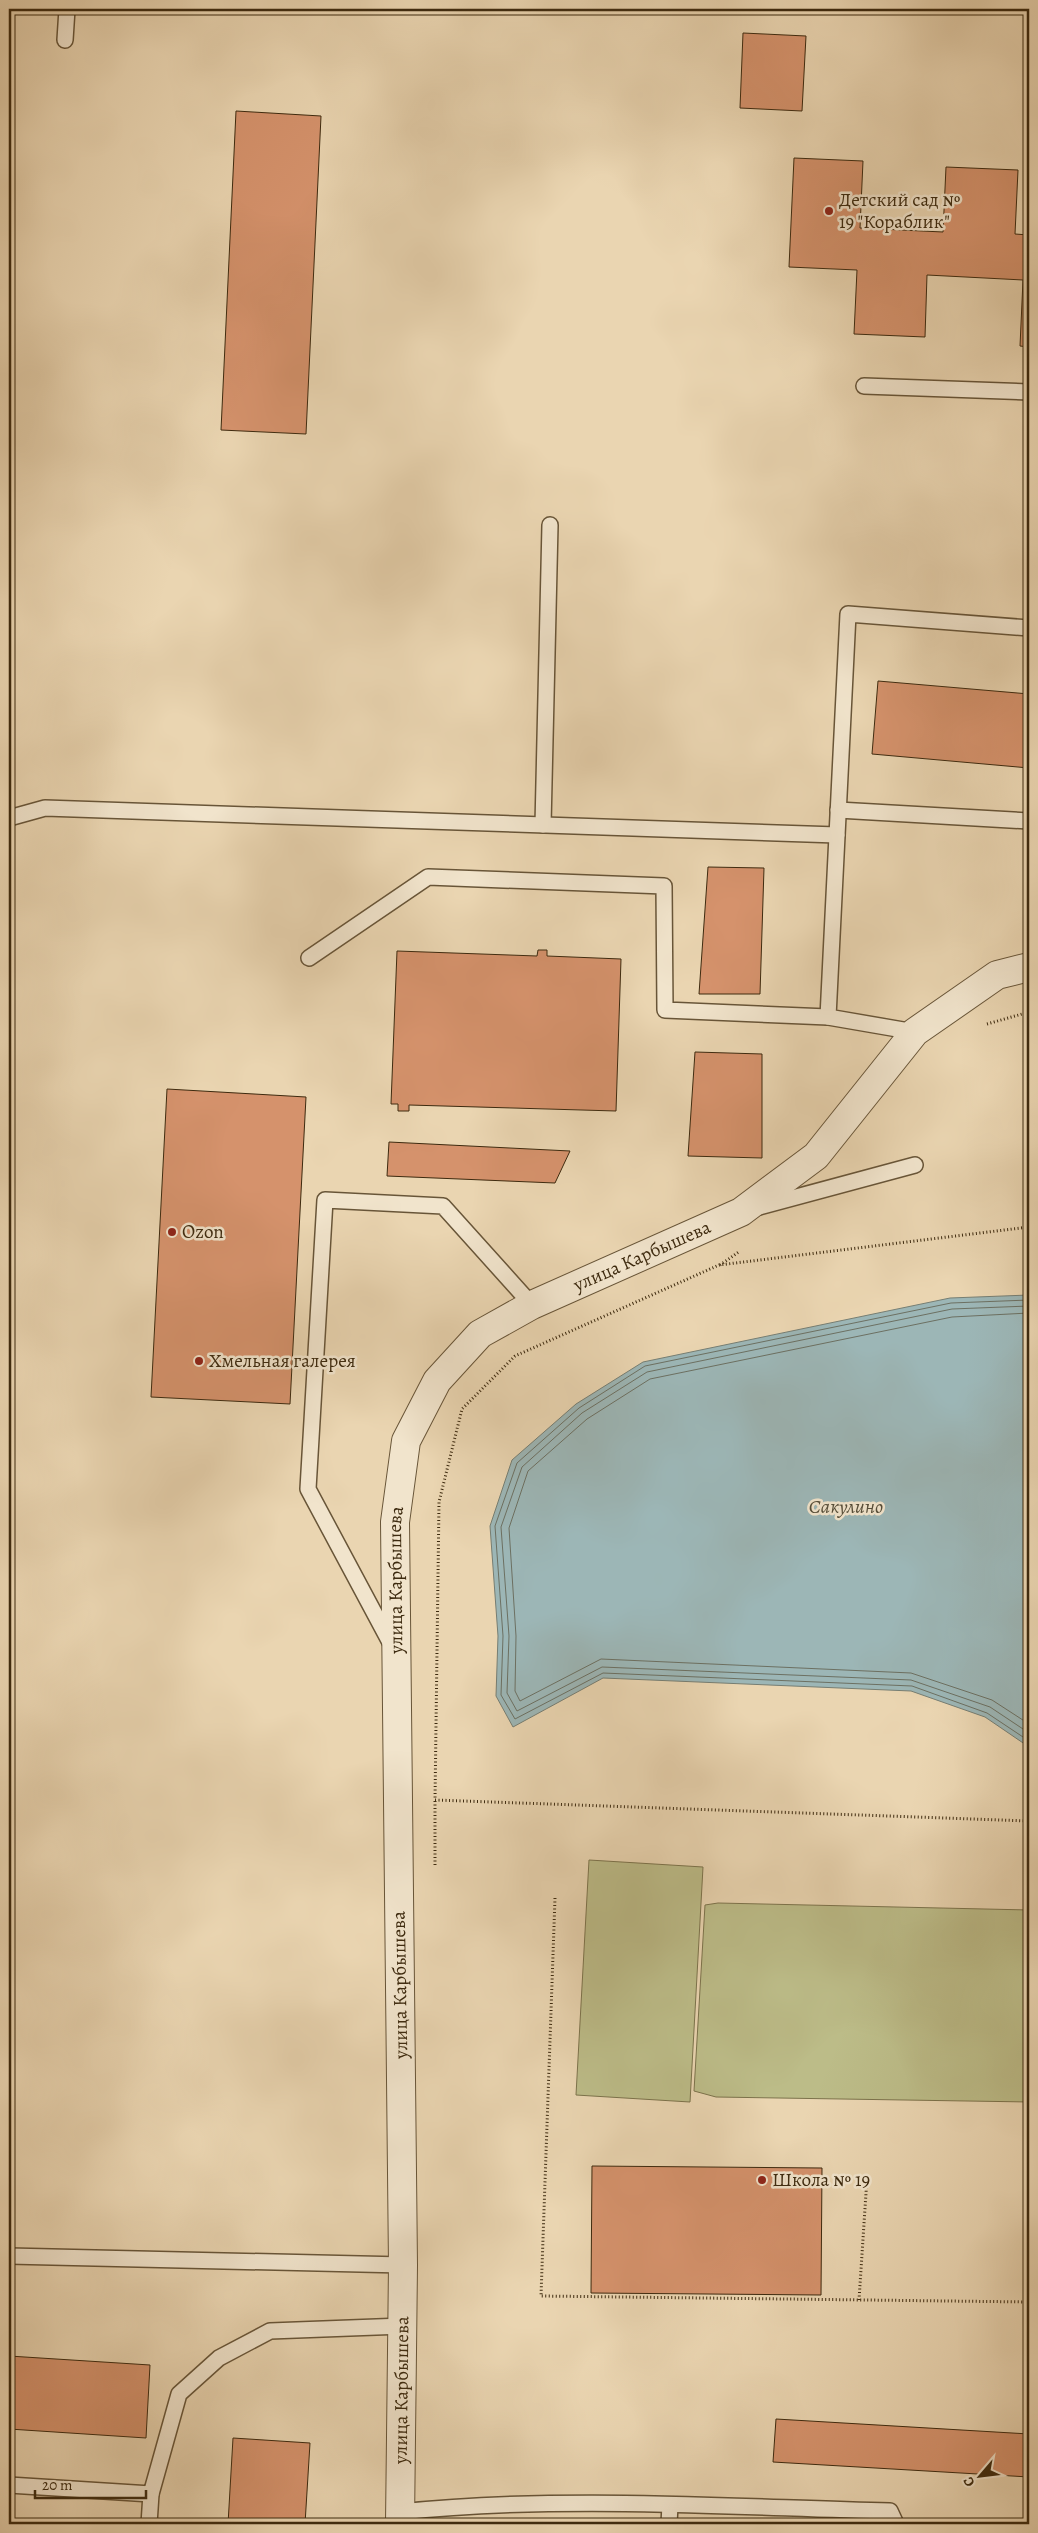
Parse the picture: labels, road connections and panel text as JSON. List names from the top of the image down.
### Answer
{
  "streets": {
    "street": ["улица Карбышева"]
  },
  "water": ["Сакулино"],
  "places": [
    "Детский сад № 19 \"Кораблик\"",
    "Ozon",
    "Хмельная галерея",
    "Школа № 19"
  ],
  "scale_bar": "20 m",
  "north": "bottom left"
}
